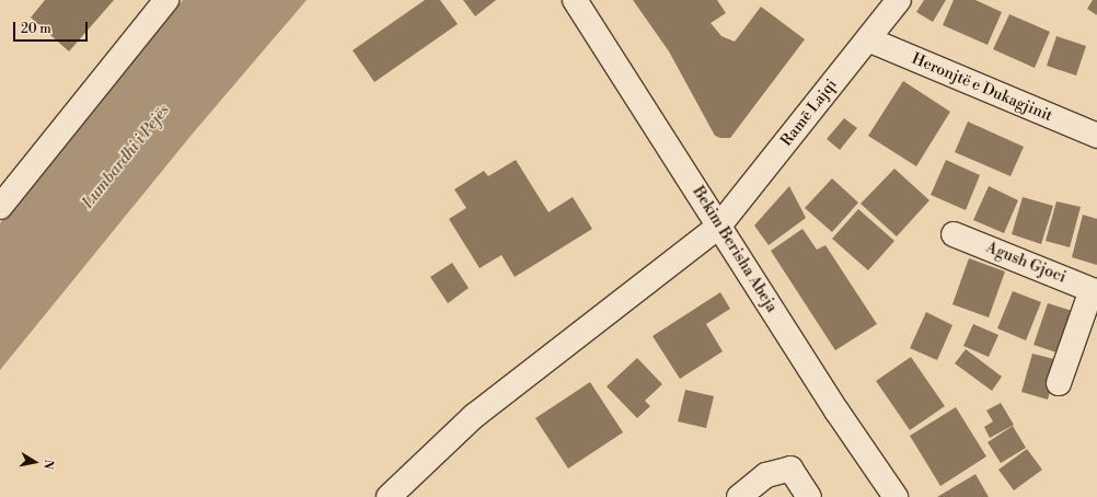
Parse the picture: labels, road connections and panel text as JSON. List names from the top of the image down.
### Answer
{
  "streets": {
    "street": [
      "Heronjtë e Dukagjinit",
      "Ramē Lajqi",
      "Bekim Berisha Abeja",
      "Agush Gjoci"
    ]
  },
  "crossings": [
    ["Heronjtë e Dukagjinit", "Ramē Lajqi"],
    ["Ramē Lajqi", "Bekim Berisha Abeja"]
  ],
  "water": ["Lumbardhi i Pejës"],
  "scale_bar": "20 m",
  "north": "right"
}
